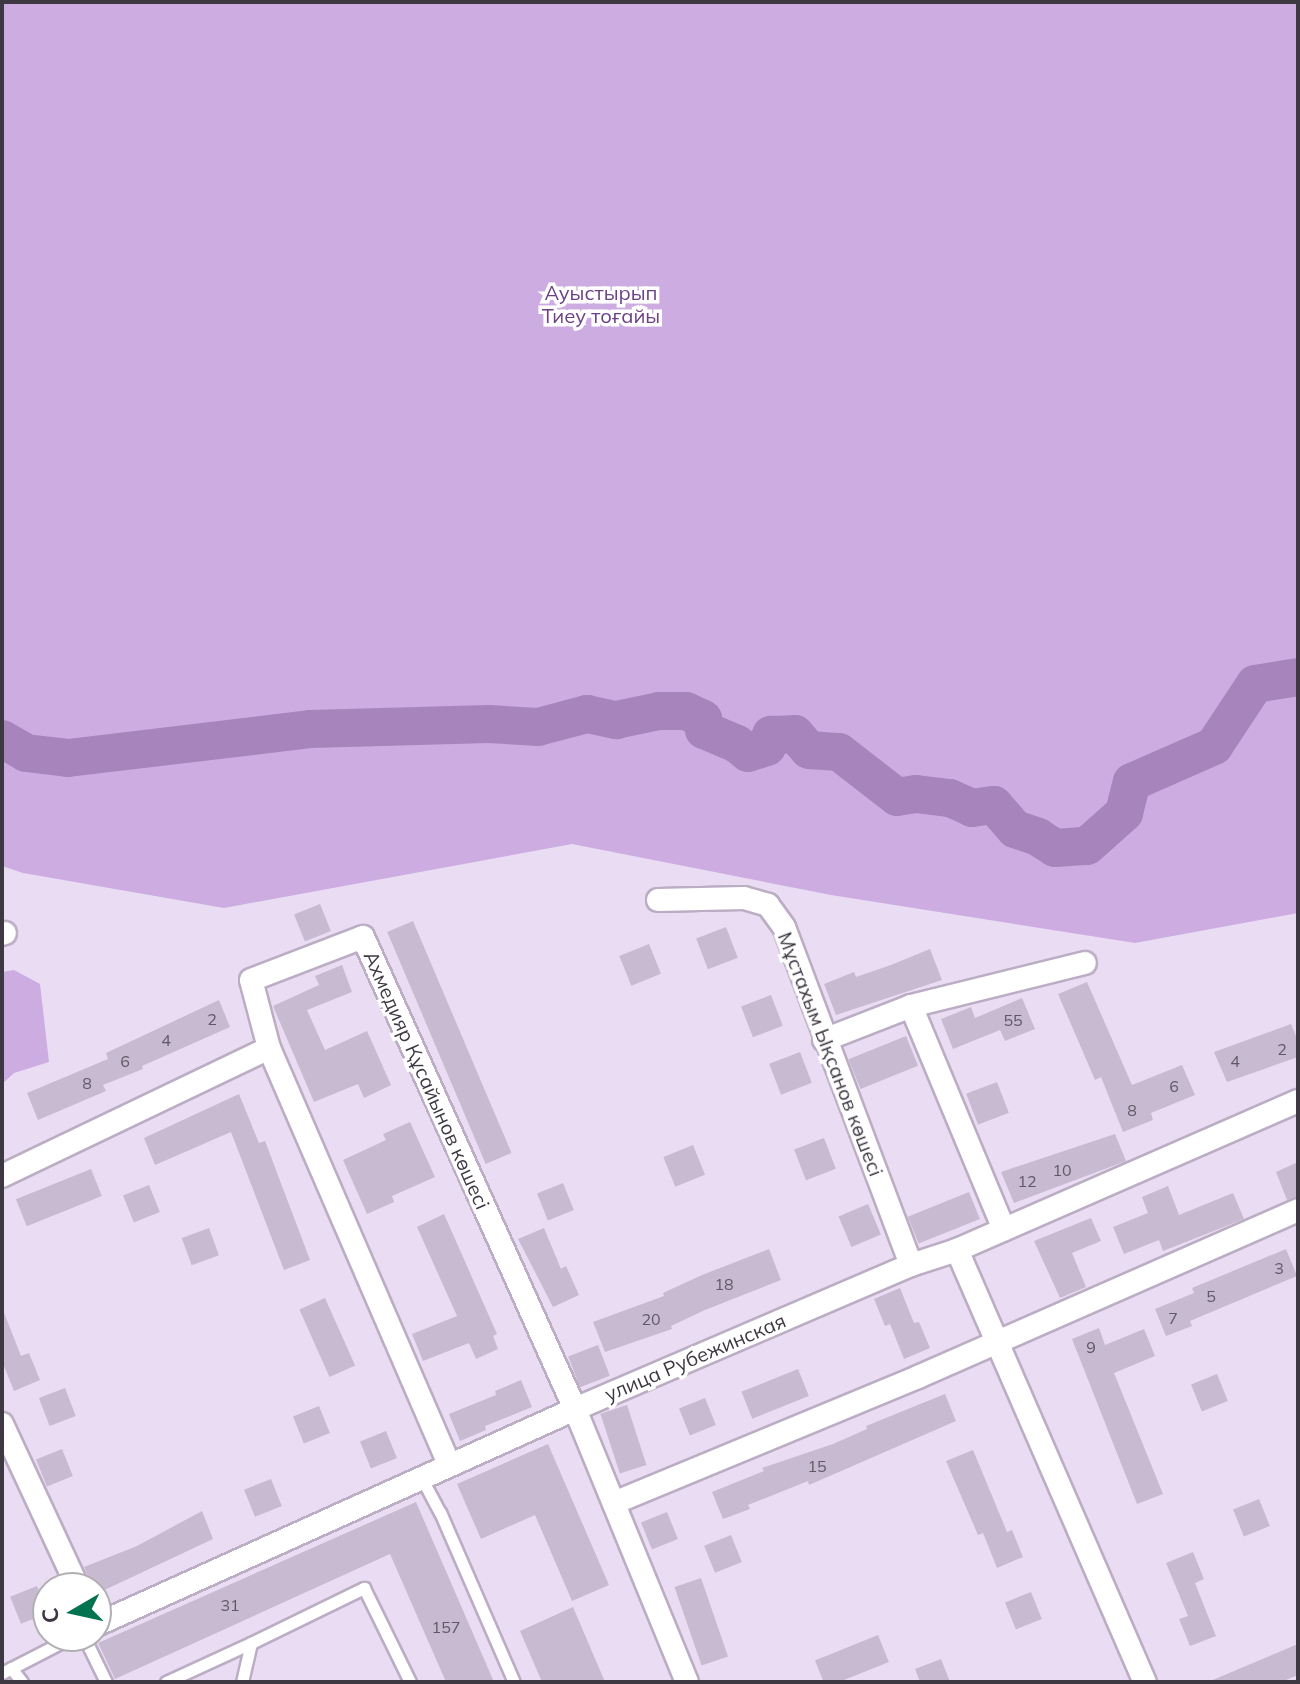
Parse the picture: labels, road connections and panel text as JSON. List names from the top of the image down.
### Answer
{
  "streets": {
    "street": ["Мұстахым Ықсанов көшесі", "Ахмедияр Құсайынов көшесі", "улица Рубежинская"]
  },
  "crossings": [
    ["Мұстахым Ықсанов көшесі", "улица Рубежинская"],
    ["Ахмедияр Құсайынов көшесі", "улица Рубежинская"]
  ],
  "parks": ["Ауыстырып Тиеу тоғайы"],
  "house_numbers": [
    "2",
    "55",
    "4",
    "2",
    "6",
    "4",
    "8",
    "6",
    "8",
    "10",
    "12",
    "3",
    "18",
    "5",
    "7",
    "20",
    "9",
    "15",
    "31",
    "157"
  ],
  "north": "left"
}
